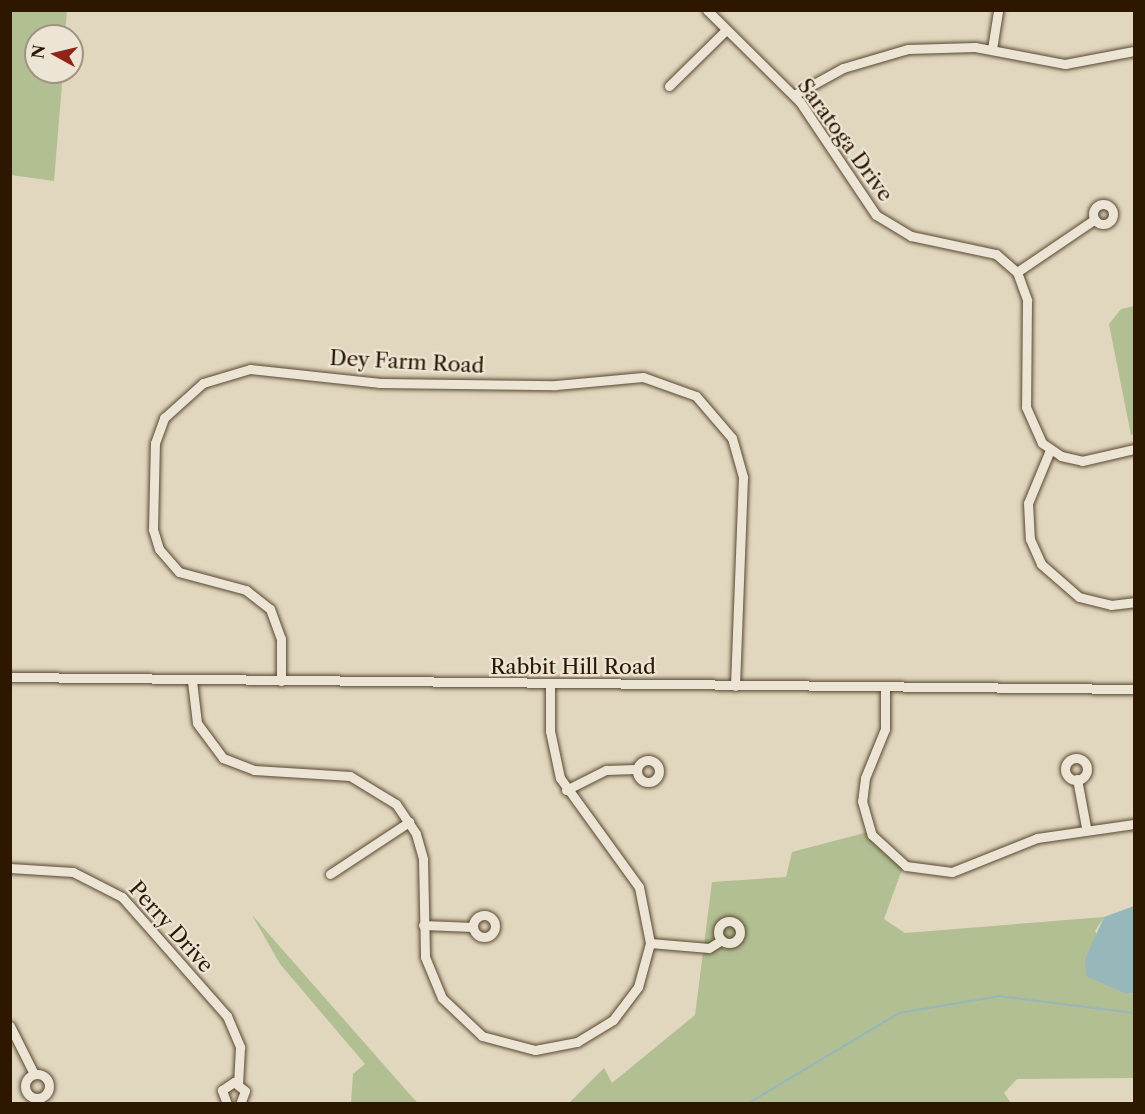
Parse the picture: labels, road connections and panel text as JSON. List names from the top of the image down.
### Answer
{
  "streets": {
    "street": [
      "Saratoga Drive",
      "Dey Farm Road",
      "Rabbit Hill Road",
      "Perry Drive"
    ]
  },
  "crossings": [
    ["Dey Farm Road", "Rabbit Hill Road"]
  ],
  "north": "left"
}
